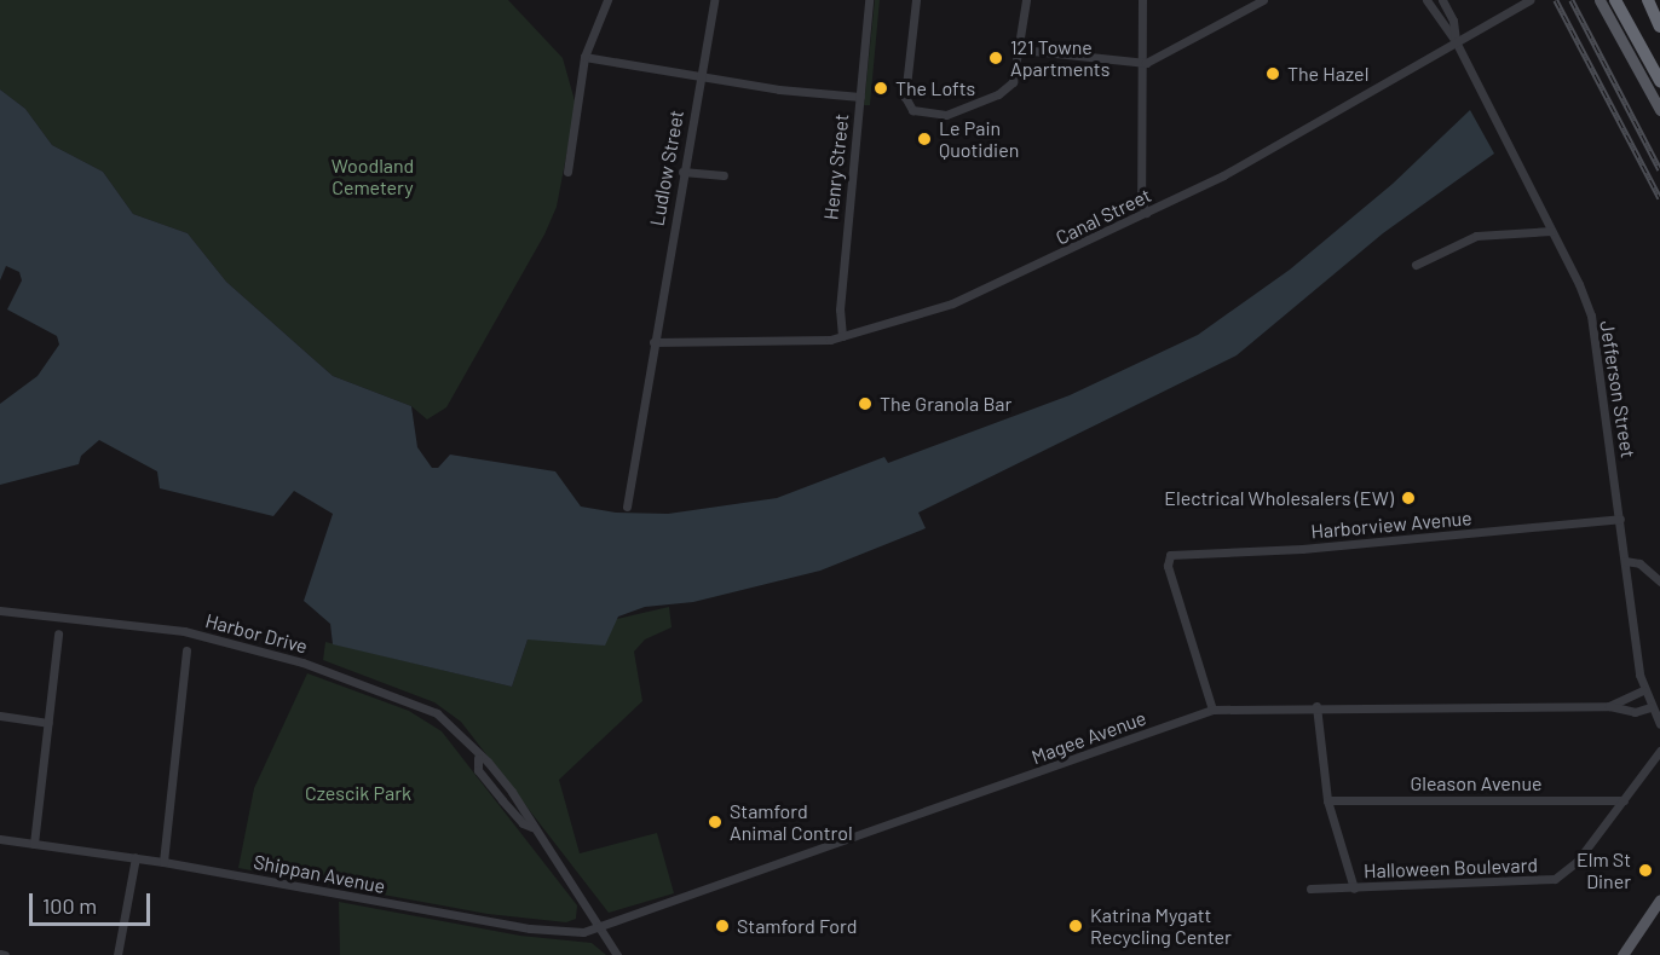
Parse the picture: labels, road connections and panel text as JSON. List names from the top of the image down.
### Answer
{
  "streets": {
    "street": [
      "Henry Street",
      "Ludlow Street",
      "Canal Street",
      "Jefferson Street",
      "Harborview Avenue",
      "Harbor Drive",
      "Magee Avenue",
      "Gleason Avenue",
      "Halloween Boulevard",
      "Shippan Avenue"
    ]
  },
  "crossings": [
    ["Henry Street", "Canal Street"],
    ["Ludlow Street", "Canal Street"],
    ["Canal Street", "Jefferson Street"],
    ["Jefferson Street", "Harborview Avenue"],
    ["Jefferson Street", "Magee Avenue"],
    ["Harborview Avenue", "Magee Avenue"],
    ["Harbor Drive", "Magee Avenue"],
    ["Harbor Drive", "Shippan Avenue"],
    ["Magee Avenue", "Shippan Avenue"],
    ["Gleason Avenue", "Halloween Boulevard"]
  ],
  "parks": ["Woodland Cemetery", "Czescik Park"],
  "places": [
    "121 Towne Apartments",
    "The Hazel",
    "The Lofts",
    "Le Pain Quotidien",
    "The Granola Bar",
    "Electrical Wholesalers (EW)",
    "Stamford Animal Control",
    "Elm St Diner",
    "Stamford Ford",
    "Katrina Mygatt Recycling Center"
  ],
  "scale_bar": "100 m"
}
